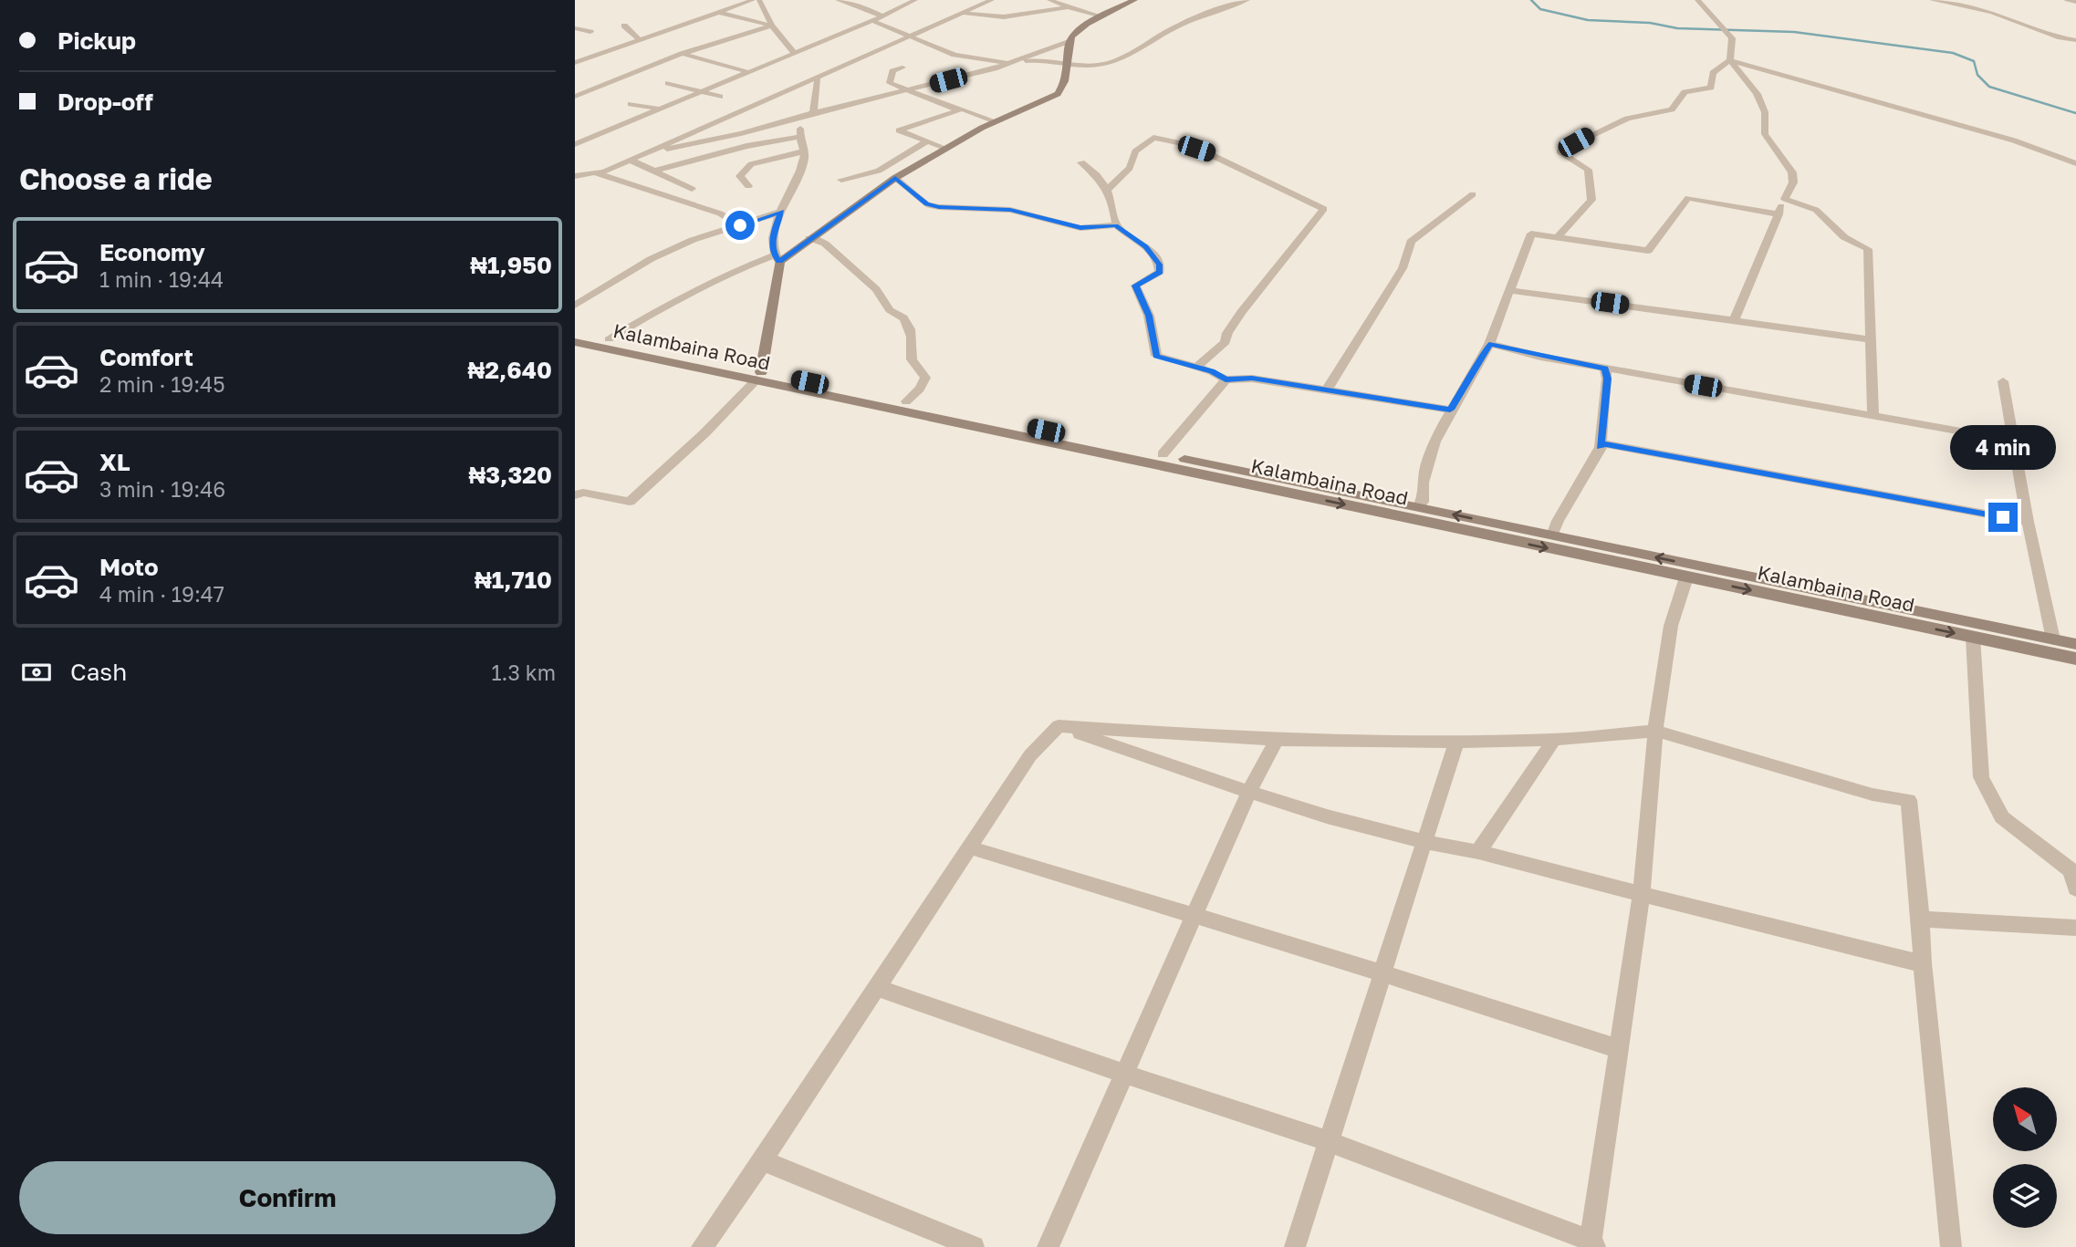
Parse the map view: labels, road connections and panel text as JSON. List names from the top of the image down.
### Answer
{
  "streets": {
    "main road": ["Kalambaina Road"]
  },
  "north": "top left",
  "page": {
    "banner": ["Pickup", "Drop-off"],
    "heading": "Choose a ride",
    "list": [
      {
        "name": "Economy",
        "note": "1 min · 19:44",
        "value": "₦1,950"
      },
      {
        "name": "Comfort",
        "note": "2 min · 19:45",
        "value": "₦2,640"
      },
      {
        "name": "XL",
        "note": "3 min · 19:46",
        "value": "₦3,320"
      },
      {
        "name": "Moto",
        "note": "4 min · 19:47",
        "value": "₦1,710"
      }
    ],
    "bubble": "4 min",
    "pay": ["Cash", "1.3 km"],
    "buttons": "Confirm"
  }
}
